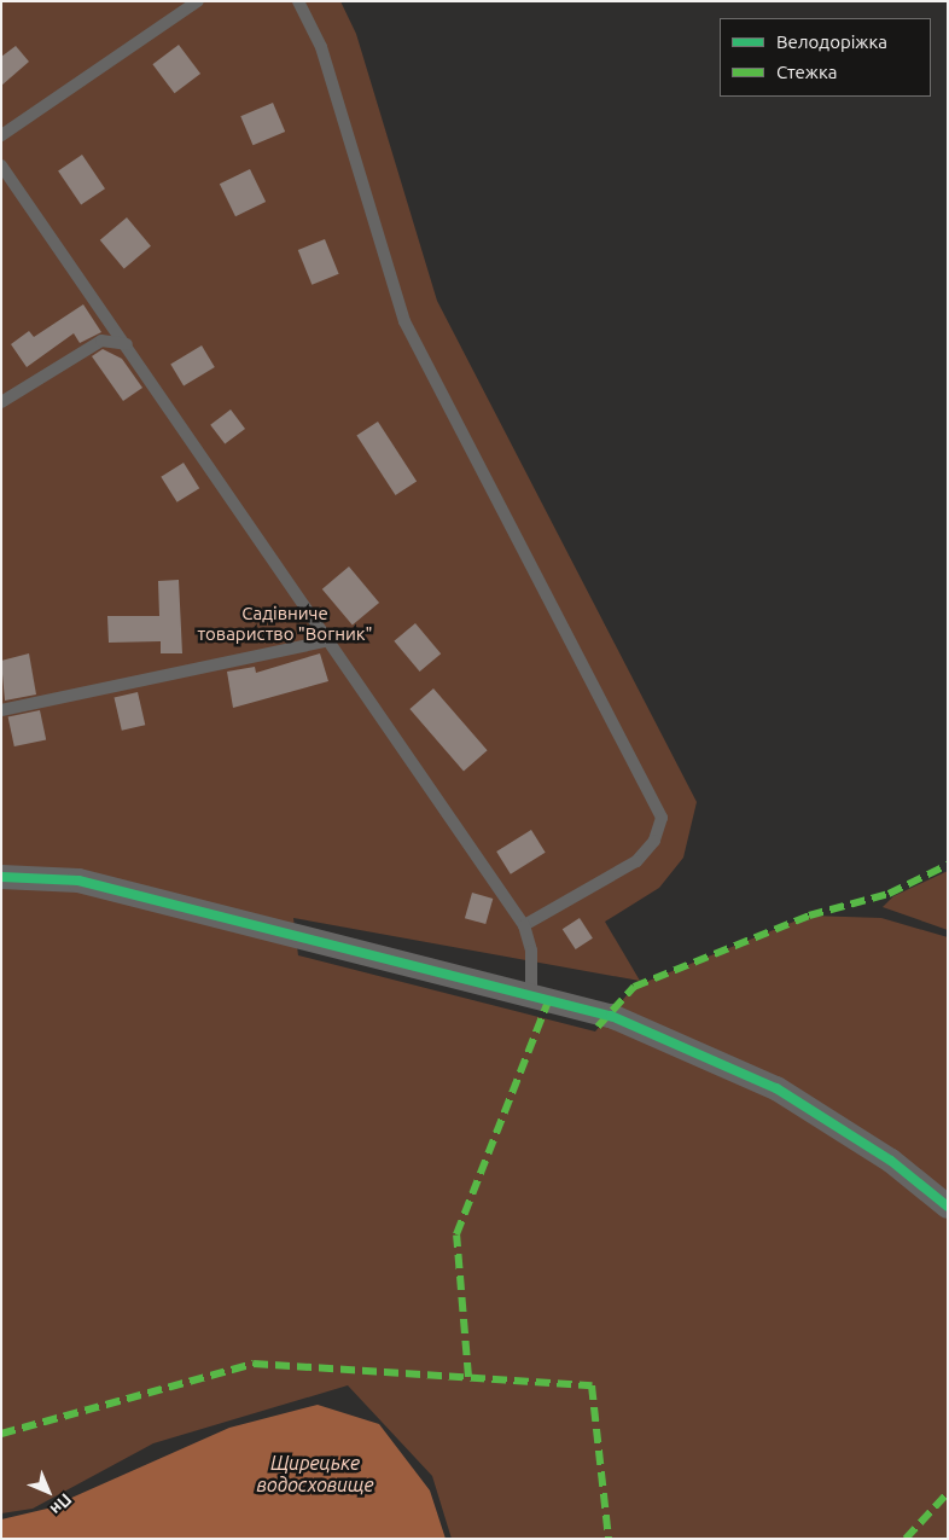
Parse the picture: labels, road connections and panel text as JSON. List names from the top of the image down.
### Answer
{
  "water": ["Щирецьке водосховище"],
  "parks": ["Садівниче товариство \"Вогник\""],
  "legend": ["Велодоріжка", "Стежка"],
  "north": "bottom right"
}
